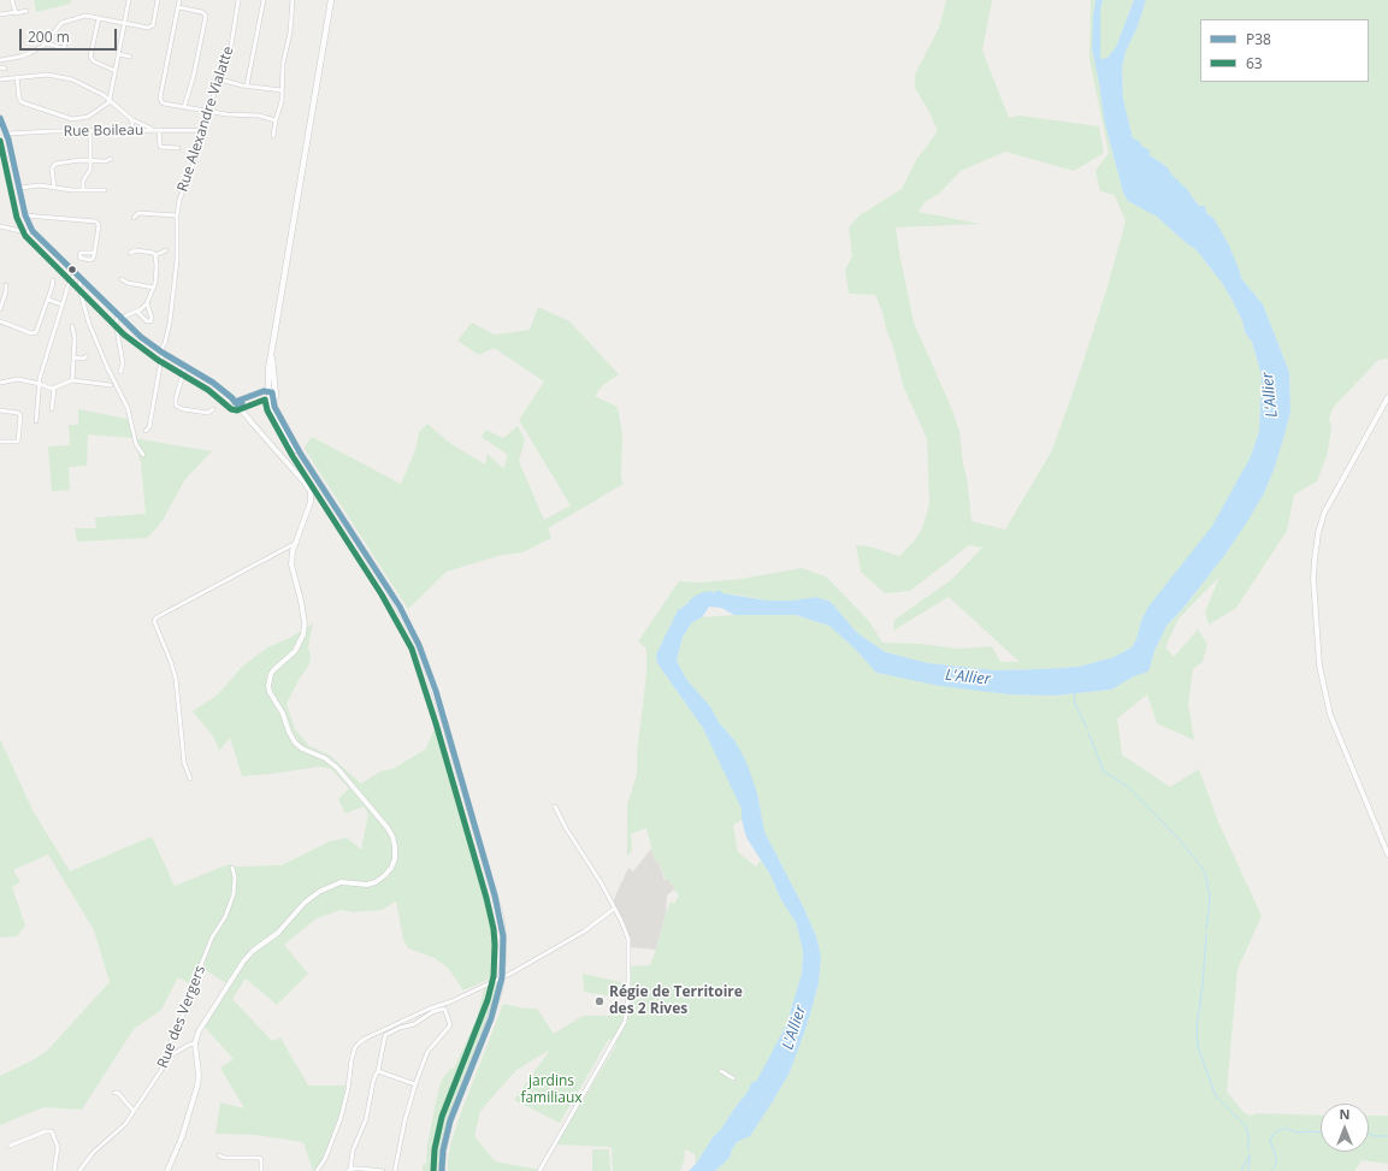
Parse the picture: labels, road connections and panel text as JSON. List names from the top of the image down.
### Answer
{
  "streets": {
    "street": ["Rue Alexandre Vialatte", "Rue Boileau", "Rue des Vergers"]
  },
  "crossings": [
    ["Rue Alexandre Vialatte", "Rue Boileau"]
  ],
  "water": ["L'Allier"],
  "parks": ["jardins familiaux"],
  "places": ["Régie de Territoire des 2 Rives"],
  "lines": ["transit line P38", "transit line 63"],
  "legend": ["P38", "63"],
  "scale_bar": "200 m",
  "north": "top"
}
